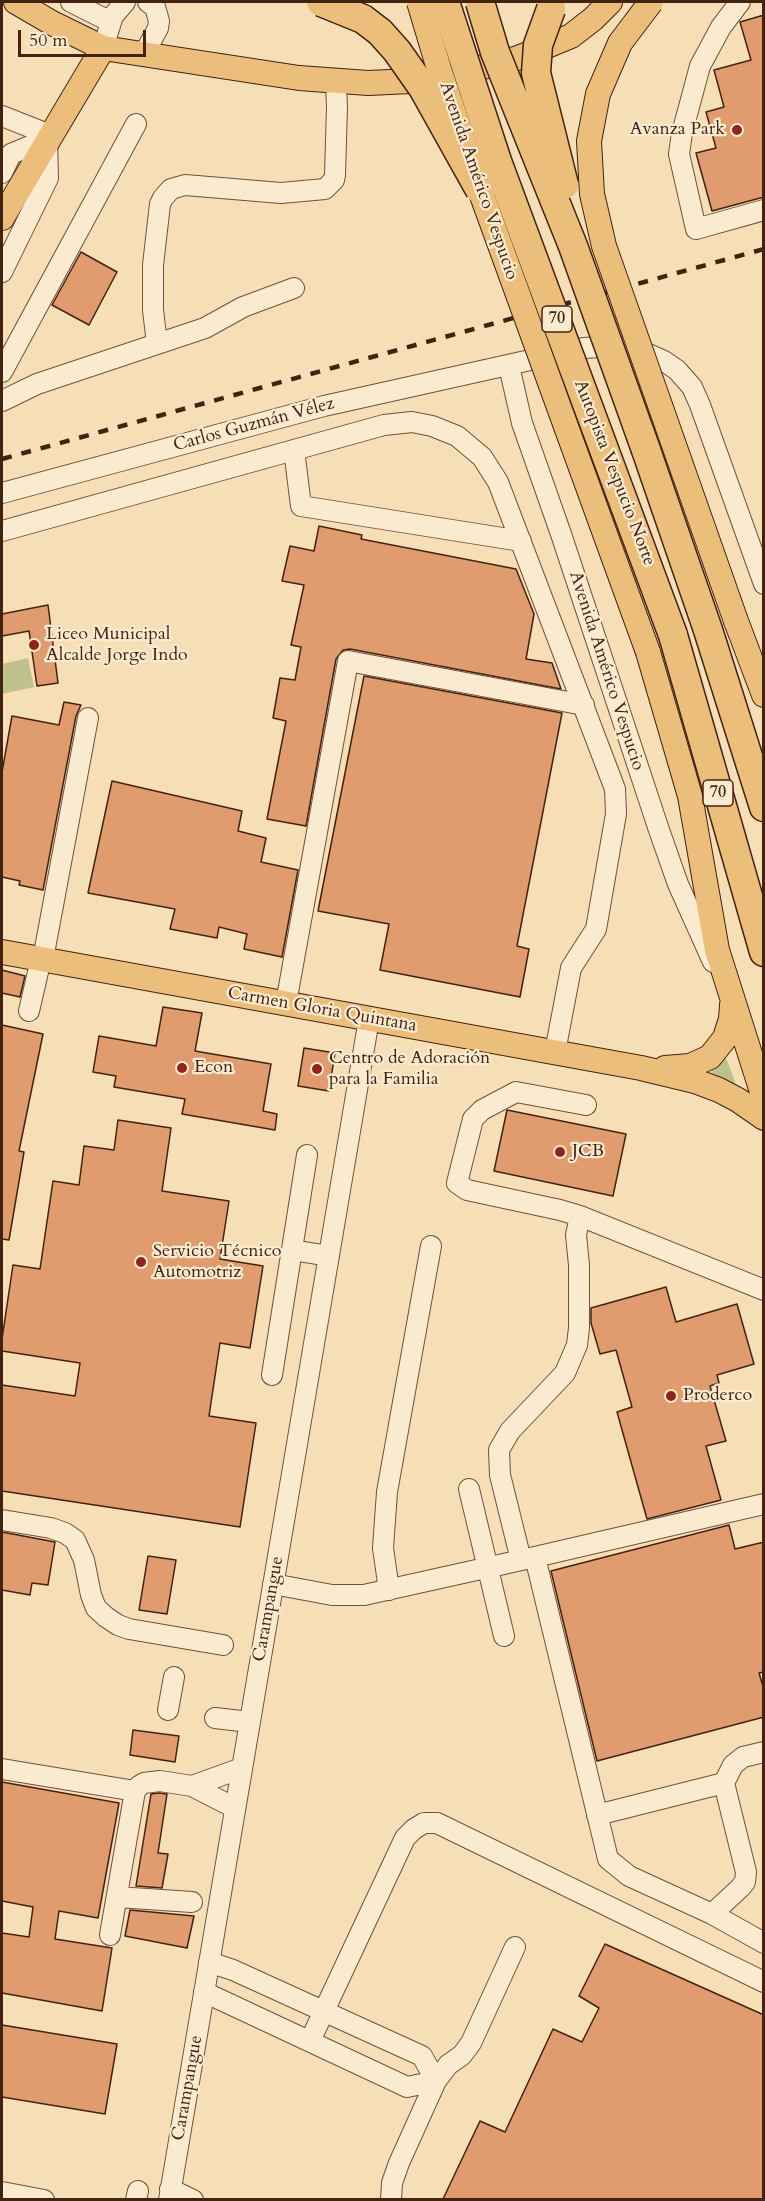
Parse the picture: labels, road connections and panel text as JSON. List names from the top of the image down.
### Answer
{
  "streets": {
    "highway": ["70", "Autopista Vespucio Norte"],
    "main road": ["Avenida Américo Vespucio", "Carmen Gloria Quintana"],
    "street": ["Carlos Guzmán Vélez", "Carampangue"]
  },
  "crossings": [
    ["Avenida Américo Vespucio", "Carlos Guzmán Vélez"],
    ["Avenida Américo Vespucio", "Carmen Gloria Quintana"],
    ["Carmen Gloria Quintana", "Carampangue"]
  ],
  "places": [
    "Avanza Park",
    "Liceo Municipal Alcalde Jorge Indo",
    "Econ",
    "Centro de Adoración para la Familia",
    "JCB",
    "Servicio Técnico Automotriz",
    "Proderco"
  ],
  "scale_bar": "50 m"
}
